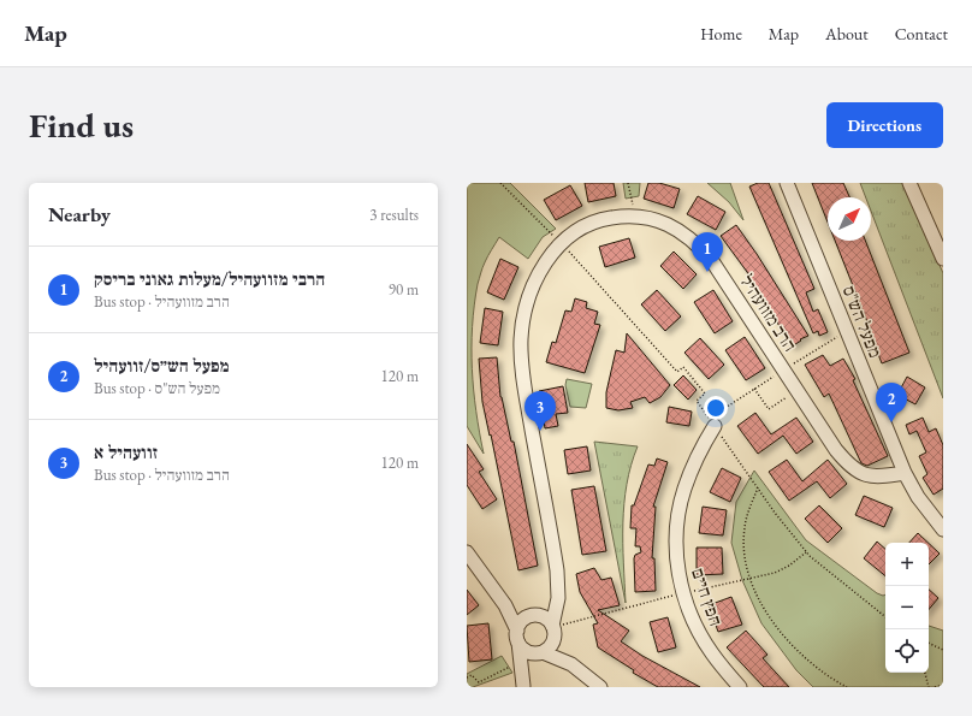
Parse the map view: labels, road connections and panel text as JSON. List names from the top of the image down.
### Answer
{
  "streets": {
    "street": ["הרב מזוועהיל", "מפעל הש\"ס", "חפץ חיים"]
  },
  "crossings": [
    ["הרב מזוועהיל", "מפעל הש\"ס"]
  ],
  "north": "top right",
  "page": {
    "header": "Map",
    "nav": [
      "Home",
      "Map",
      "About",
      "Contact"
    ],
    "buttons": "Directions",
    "title": "Find us",
    "heading": ["Nearby", "3 results"],
    "pins": ["1", "2", "3"],
    "list": [
      {
        "mark": "1",
        "name": "הרבי מזוועהיל/מעלות גאוני בריסק",
        "note": "Bus stop · הרב מזוועהיל",
        "value": "90 m"
      },
      {
        "mark": "2",
        "name": "מפעל הש״ס/זוועהיל",
        "note": "Bus stop · מפעל הש\"ס",
        "value": "120 m"
      },
      {
        "mark": "3",
        "name": "זוועהיל א",
        "note": "Bus stop · הרב מזוועהיל",
        "value": "120 m"
      }
    ],
    "map_buttons": ["+", "−"]
  }
}
